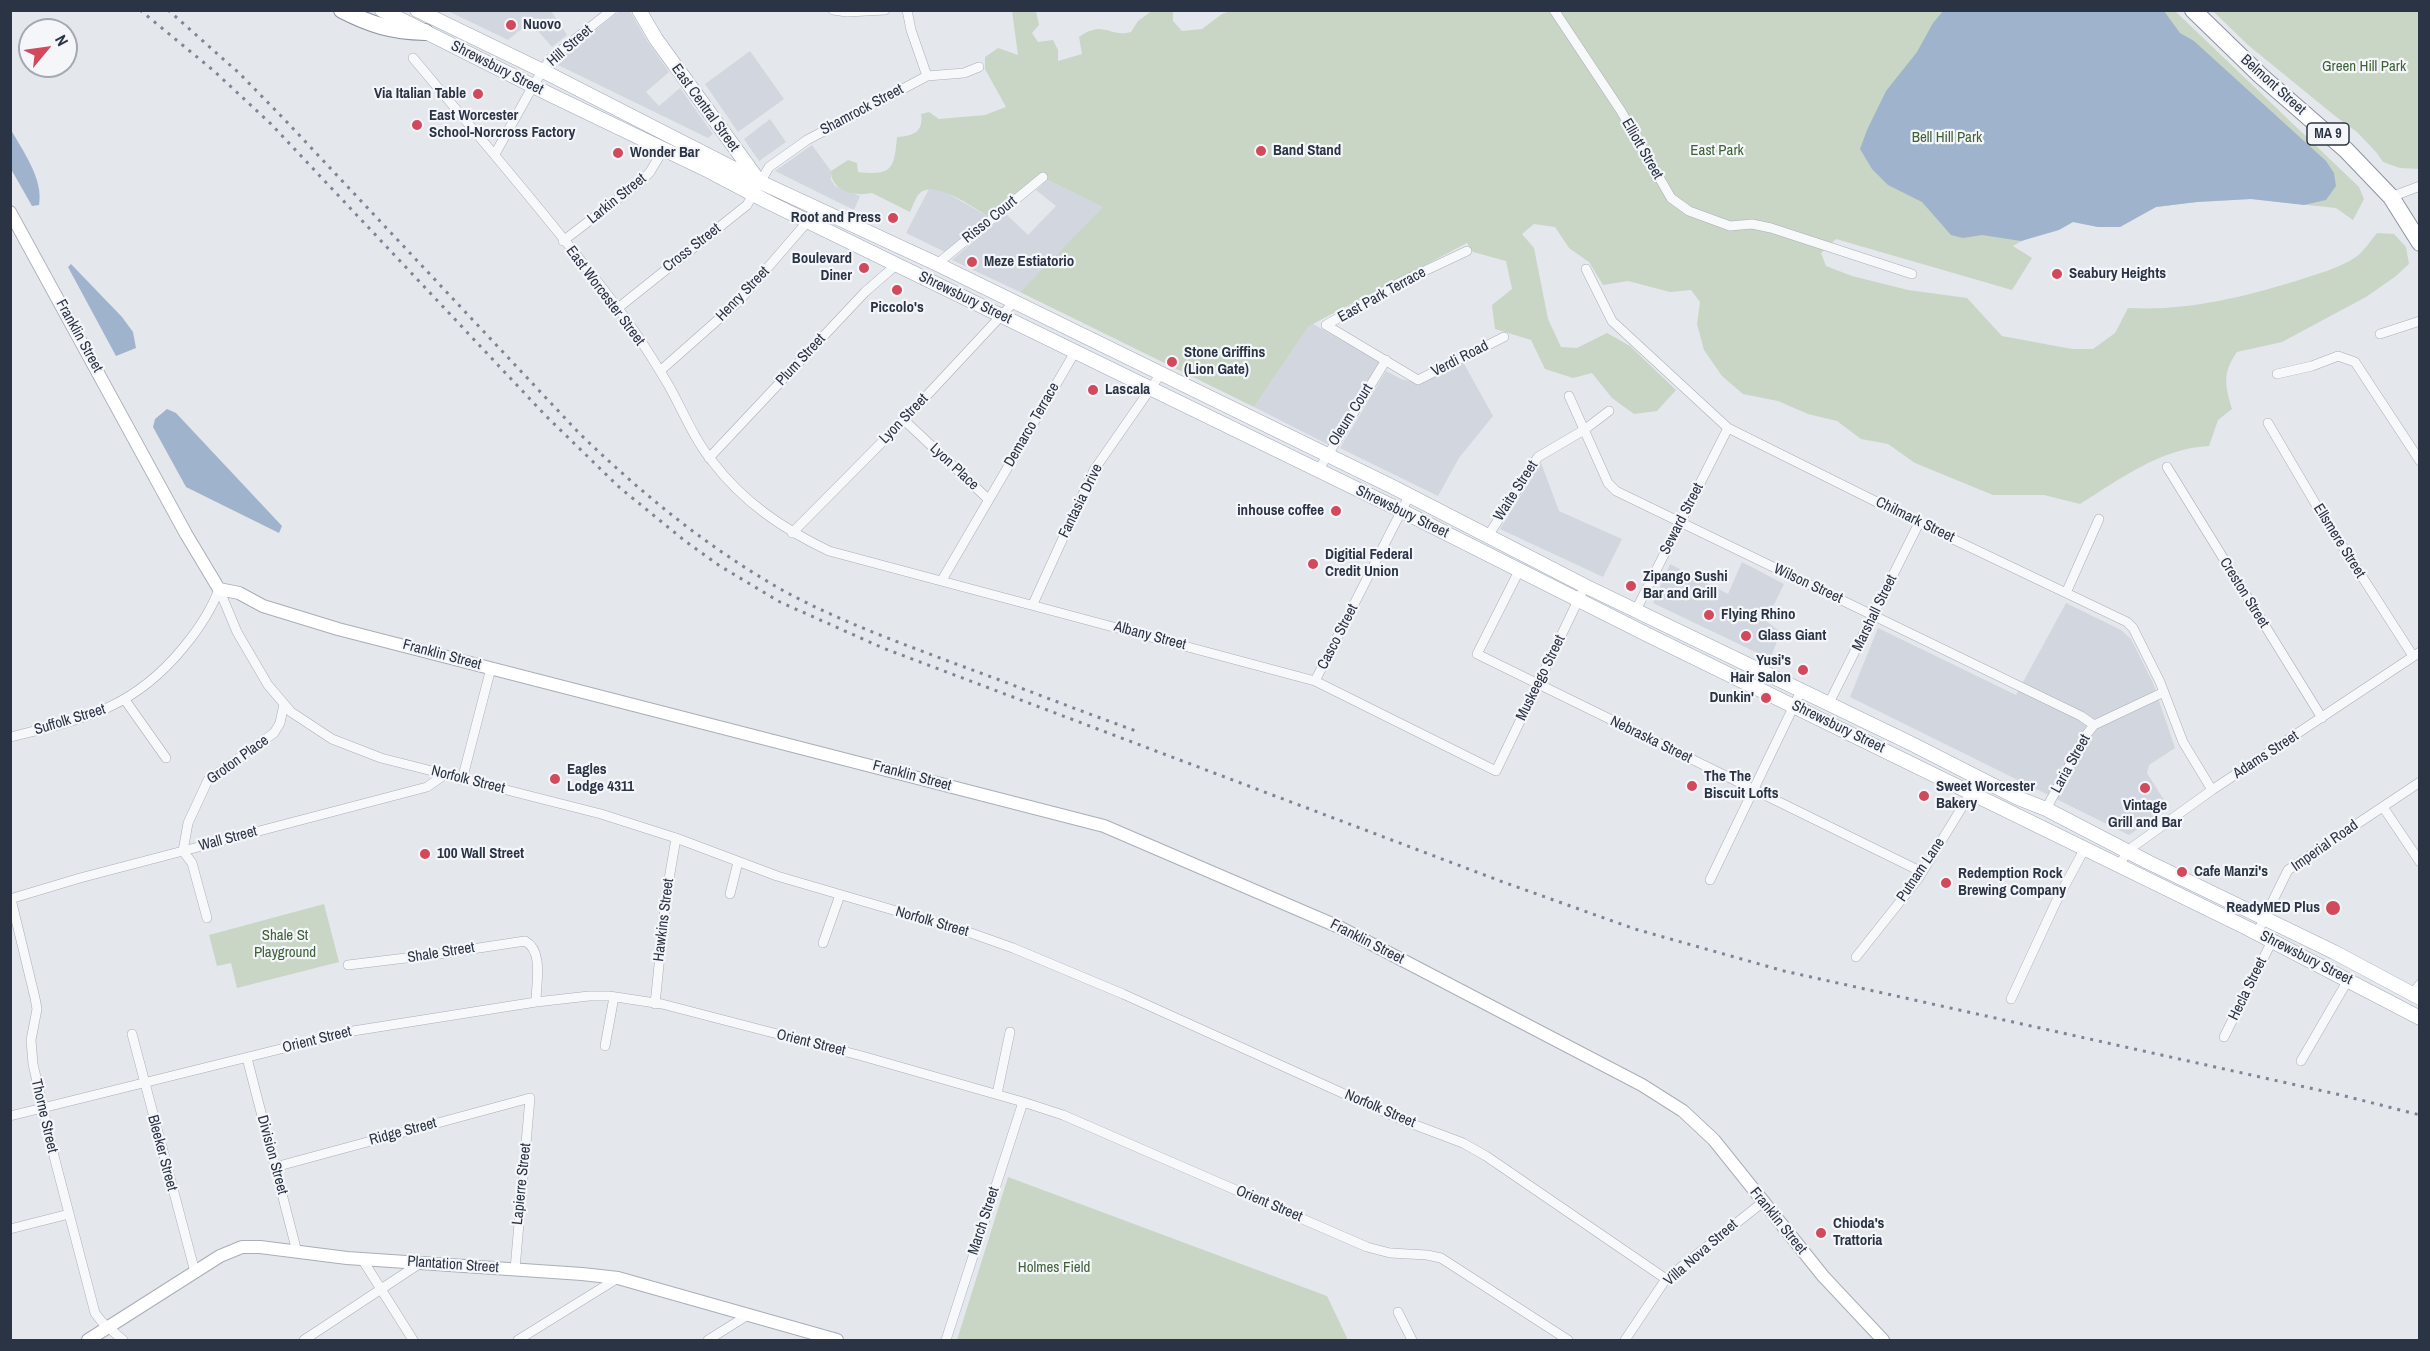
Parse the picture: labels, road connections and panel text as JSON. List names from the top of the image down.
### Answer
{
  "streets": {
    "highway": ["Belmont Street", "MA 9"],
    "main road": [
      "Shrewsbury Street",
      "East Central Street",
      "Franklin Street",
      "Plantation Street"
    ],
    "street": [
      "Hill Street",
      "Shamrock Street",
      "Elliott Street",
      "Larkin Street",
      "Risso Court",
      "Cross Street",
      "Henry Street",
      "East Park Terrace",
      "East Worcester Street",
      "Verdi Road",
      "Plum Street",
      "Oleum Court",
      "Lyon Street",
      "Demarco Terrace",
      "Lyon Place",
      "Waite Street",
      "Fantasia Drive",
      "Seward Street",
      "Chilmark Street",
      "Ellsmere Street",
      "Wilson Street",
      "Creston Street",
      "Marshall Street",
      "Albany Street",
      "Casco Street",
      "Muskeego Street",
      "Suffolk Street",
      "Nebraska Street",
      "Adams Street",
      "Groton Place",
      "Laria Street",
      "Norfolk Street",
      "Wall Street",
      "Imperial Road",
      "Putnam Lane",
      "Hawkins Street",
      "Shale Street",
      "Hecla Street",
      "Orient Street",
      "Thorne Street",
      "Ridge Street",
      "Bleeker Street",
      "Division Street",
      "Lapierre Street",
      "March Street",
      "Villa Nova Street"
    ]
  },
  "crossings": [
    ["Hill Street", "Shrewsbury Street"],
    ["Hill Street", "East Worcester Street"],
    ["Shrewsbury Street", "East Central Street"],
    ["Shrewsbury Street", "Shamrock Street"],
    ["Shrewsbury Street", "Larkin Street"],
    ["Shrewsbury Street", "Risso Court"],
    ["Shrewsbury Street", "Cross Street"],
    ["Shrewsbury Street", "Henry Street"],
    ["Shrewsbury Street", "Plum Street"],
    ["Shrewsbury Street", "Oleum Court"],
    ["Shrewsbury Street", "Lyon Street"],
    ["Shrewsbury Street", "Demarco Terrace"],
    ["Shrewsbury Street", "Waite Street"],
    ["Shrewsbury Street", "Fantasia Drive"],
    ["Shrewsbury Street", "Seward Street"],
    ["Shrewsbury Street", "Marshall Street"],
    ["Shrewsbury Street", "Casco Street"],
    ["Shrewsbury Street", "Muskeego Street"],
    ["Shrewsbury Street", "Nebraska Street"],
    ["Shrewsbury Street", "Adams Street"],
    ["Shrewsbury Street", "Laria Street"],
    ["Shrewsbury Street", "Imperial Road"],
    ["Shrewsbury Street", "Putnam Lane"],
    ["Shrewsbury Street", "Hecla Street"],
    ["East Central Street", "Shamrock Street"],
    ["East Central Street", "Cross Street"],
    ["Shamrock Street", "Cross Street"],
    ["Larkin Street", "East Worcester Street"],
    ["Cross Street", "East Worcester Street"],
    ["Henry Street", "East Worcester Street"],
    ["East Park Terrace", "Verdi Road"],
    ["East Park Terrace", "Oleum Court"],
    ["East Worcester Street", "Plum Street"],
    ["East Worcester Street", "Lyon Street"],
    ["East Worcester Street", "Albany Street"],
    ["Franklin Street", "Suffolk Street"],
    ["Franklin Street", "Norfolk Street"],
    ["Franklin Street", "Villa Nova Street"],
    ["Verdi Road", "Oleum Court"],
    ["Lyon Street", "Lyon Place"],
    ["Lyon Street", "Albany Street"],
    ["Demarco Terrace", "Lyon Place"],
    ["Lyon Place", "Albany Street"],
    ["Waite Street", "Wilson Street"],
    ["Fantasia Drive", "Albany Street"],
    ["Seward Street", "Chilmark Street"],
    ["Seward Street", "Wilson Street"],
    ["Chilmark Street", "Marshall Street"],
    ["Chilmark Street", "Adams Street"],
    ["Chilmark Street", "Laria Street"],
    ["Ellsmere Street", "Adams Street"],
    ["Wilson Street", "Marshall Street"],
    ["Wilson Street", "Laria Street"],
    ["Creston Street", "Adams Street"],
    ["Albany Street", "Casco Street"],
    ["Albany Street", "Muskeego Street"],
    ["Muskeego Street", "Nebraska Street"],
    ["Suffolk Street", "Norfolk Street"],
    ["Nebraska Street", "Putnam Lane"],
    ["Groton Place", "Norfolk Street"],
    ["Groton Place", "Wall Street"],
    ["Norfolk Street", "Wall Street"],
    ["Norfolk Street", "Hawkins Street"],
    ["Norfolk Street", "Villa Nova Street"],
    ["Wall Street", "Thorne Street"],
    ["Hawkins Street", "Orient Street"],
    ["Shale Street", "Orient Street"],
    ["Orient Street", "Thorne Street"],
    ["Orient Street", "Bleeker Street"],
    ["Orient Street", "Division Street"],
    ["Orient Street", "March Street"],
    ["Thorne Street", "Plantation Street"],
    ["Ridge Street", "Division Street"],
    ["Ridge Street", "Lapierre Street"],
    ["Bleeker Street", "Plantation Street"],
    ["Division Street", "Plantation Street"],
    ["Lapierre Street", "Plantation Street"]
  ],
  "parks": [
    "Green Hill Park",
    "Bell Hill Park",
    "East Park",
    "Shale St Playground",
    "Holmes Field"
  ],
  "places": [
    "Nuovo",
    "Via Italian Table",
    "East Worcester School-Norcross Factory",
    "Band Stand",
    "Wonder Bar",
    "Root and Press",
    "Meze Estiatorio",
    "Boulevard Diner",
    "Seabury Heights",
    "Piccolo's",
    "Stone Griffins (Lion Gate)",
    "Lascala",
    "inhouse coffee",
    "Digitial Federal Credit Union",
    "Zipango Sushi Bar and Grill",
    "Flying Rhino",
    "Glass Giant",
    "Yusi's Hair Salon",
    "Dunkin'",
    "Eagles Lodge 4311",
    "The The Biscuit Lofts",
    "Vintage Grill and Bar",
    "Sweet Worcester Bakery",
    "100 Wall Street",
    "Cafe Manzi's",
    "Redemption Rock Brewing Company",
    "ReadyMED Plus",
    "Chioda's Trattoria"
  ],
  "north": "top right"
}
